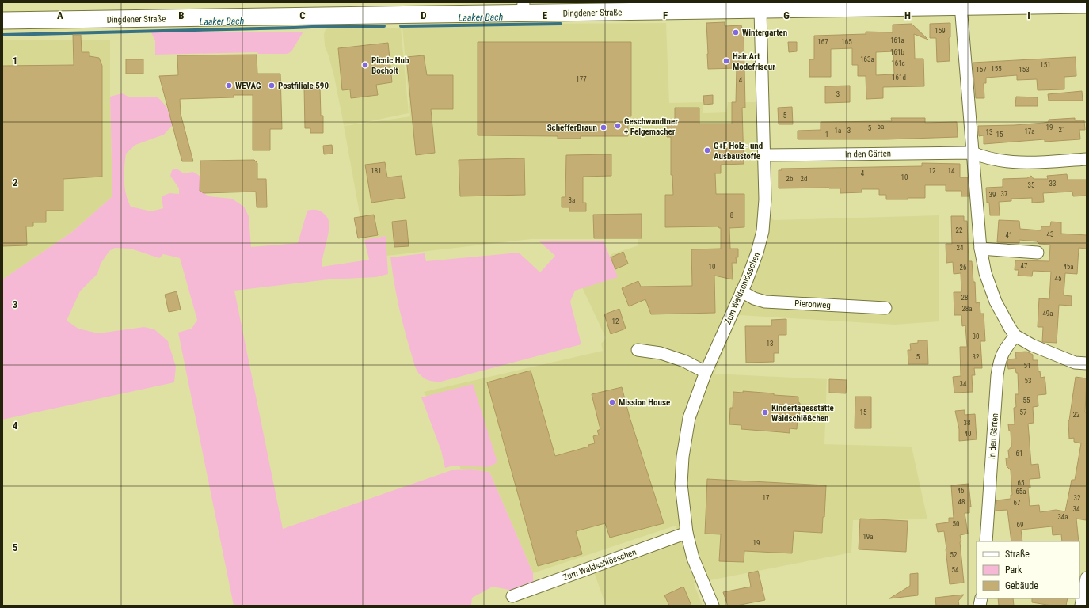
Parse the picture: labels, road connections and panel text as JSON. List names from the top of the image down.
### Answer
{
  "streets": {
    "main road": ["Dingdener Straße"],
    "street": ["In den Gärten", "Zum Waldschlösschen", "Pieronweg"]
  },
  "crossings": [
    ["Dingdener Straße", "Zum Waldschlösschen"],
    ["In den Gärten", "Zum Waldschlösschen"],
    ["Zum Waldschlösschen", "Pieronweg"]
  ],
  "water": ["Laaker Bach"],
  "places": [
    "Wintergarten",
    "Hair.Art Modefriseur",
    "Picnic Hub Bocholt",
    "WEVAG",
    "Postfiliale 590",
    "Geschwandtner + Felgemacher",
    "SchefferBraun",
    "G+F Holz- und Ausbaustoffe",
    "Mission House",
    "Kindertagesstätte Waldschlößchen"
  ],
  "house_numbers": [
    "159",
    "161a",
    "167",
    "165",
    "161b",
    "163a",
    "161c",
    "151",
    "155",
    "157",
    "153",
    "161d",
    "177",
    "4",
    "3",
    "5",
    "5a",
    "19",
    "5",
    "21",
    "1a",
    "3",
    "17a",
    "13",
    "1",
    "15",
    "181",
    "12",
    "14",
    "4",
    "10",
    "2b",
    "2d",
    "33",
    "35",
    "37",
    "39",
    "8a",
    "8",
    "22",
    "43",
    "41",
    "24",
    "47",
    "10",
    "45a",
    "26",
    "45",
    "28",
    "28a",
    "49a",
    "12",
    "30",
    "13",
    "5",
    "32",
    "51",
    "53",
    "34",
    "55",
    "15",
    "57",
    "22",
    "38",
    "40",
    "61",
    "65",
    "46",
    "65a",
    "17",
    "32",
    "48",
    "67",
    "34",
    "34a",
    "50",
    "69",
    "19a",
    "19",
    "52",
    "54"
  ],
  "legend": ["Straße", "Park", "Gebäude"],
  "grid": {
    "columns": [
      "A",
      "B",
      "C",
      "D",
      "E",
      "F",
      "G",
      "H",
      "I"
    ],
    "rows": [
      "1",
      "2",
      "3",
      "4",
      "5"
    ]
  }
}
